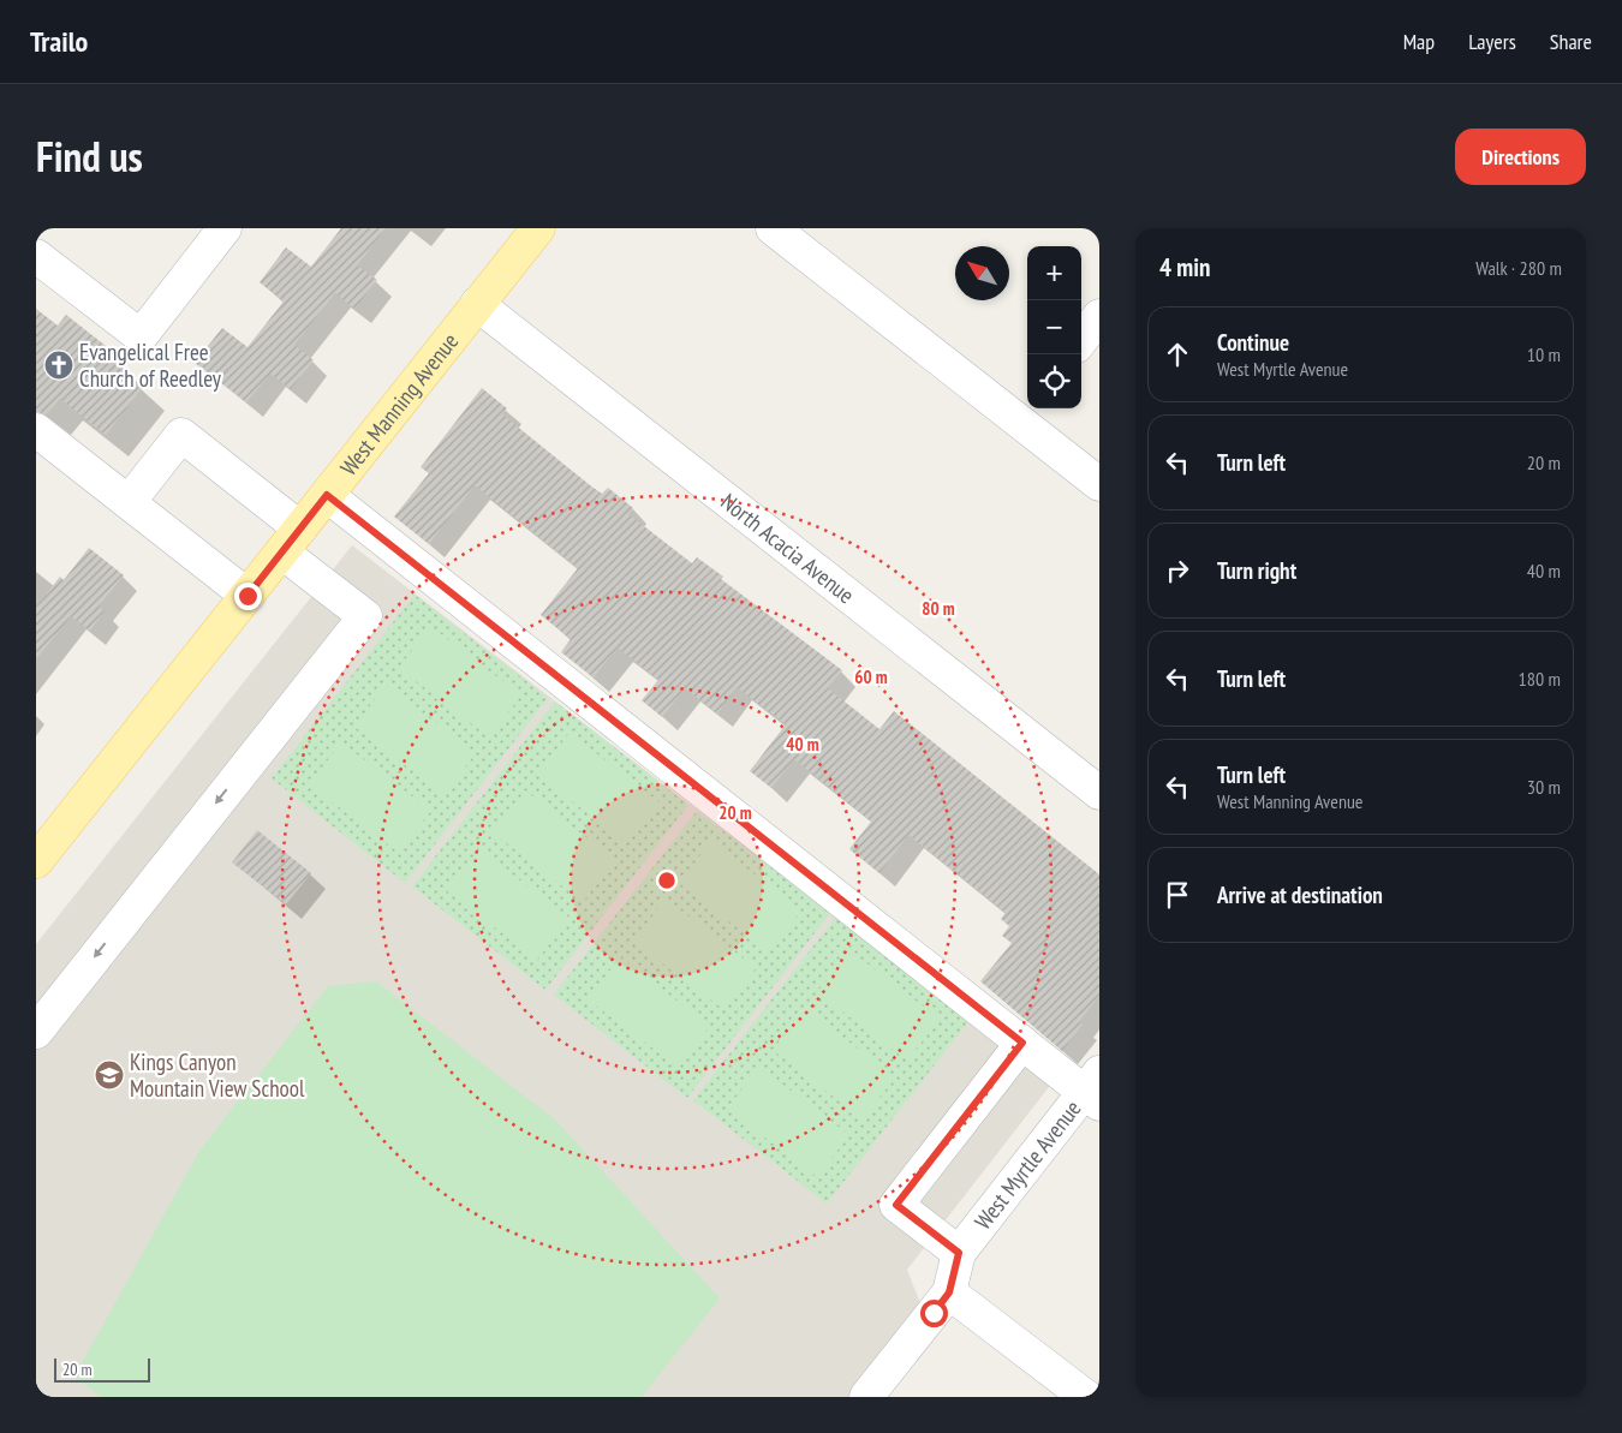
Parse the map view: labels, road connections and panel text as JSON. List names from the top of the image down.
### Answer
{
  "streets": {
    "main road": ["West Manning Avenue"],
    "street": ["North Acacia Avenue", "West Myrtle Avenue"]
  },
  "crossings": [
    ["West Manning Avenue", "North Acacia Avenue"]
  ],
  "places": {
    "church": ["Evangelical Free Church of Reedley"],
    "school or university": ["Kings Canyon Mountain View School"]
  },
  "scale_bar": "20 m",
  "north": "top left",
  "page": {
    "header": "Trailo",
    "nav": ["Map", "Layers", "Share"],
    "title": "Find us",
    "buttons": "Directions",
    "heading": ["4 min", "Walk · 280 m"],
    "map_buttons": ["+", "−"],
    "list": [
      ["Continue", "West Myrtle Avenue", "10 m"],
      ["Turn left", "20 m"],
      ["Turn right", "40 m"],
      ["Turn left", "180 m"],
      ["Turn left", "West Manning Avenue", "30 m"],
      "Arrive at destination"
    ],
    "scale": "20 m"
  },
  "rings": [
    "80 m",
    "60 m",
    "40 m",
    "20 m"
  ]
}
